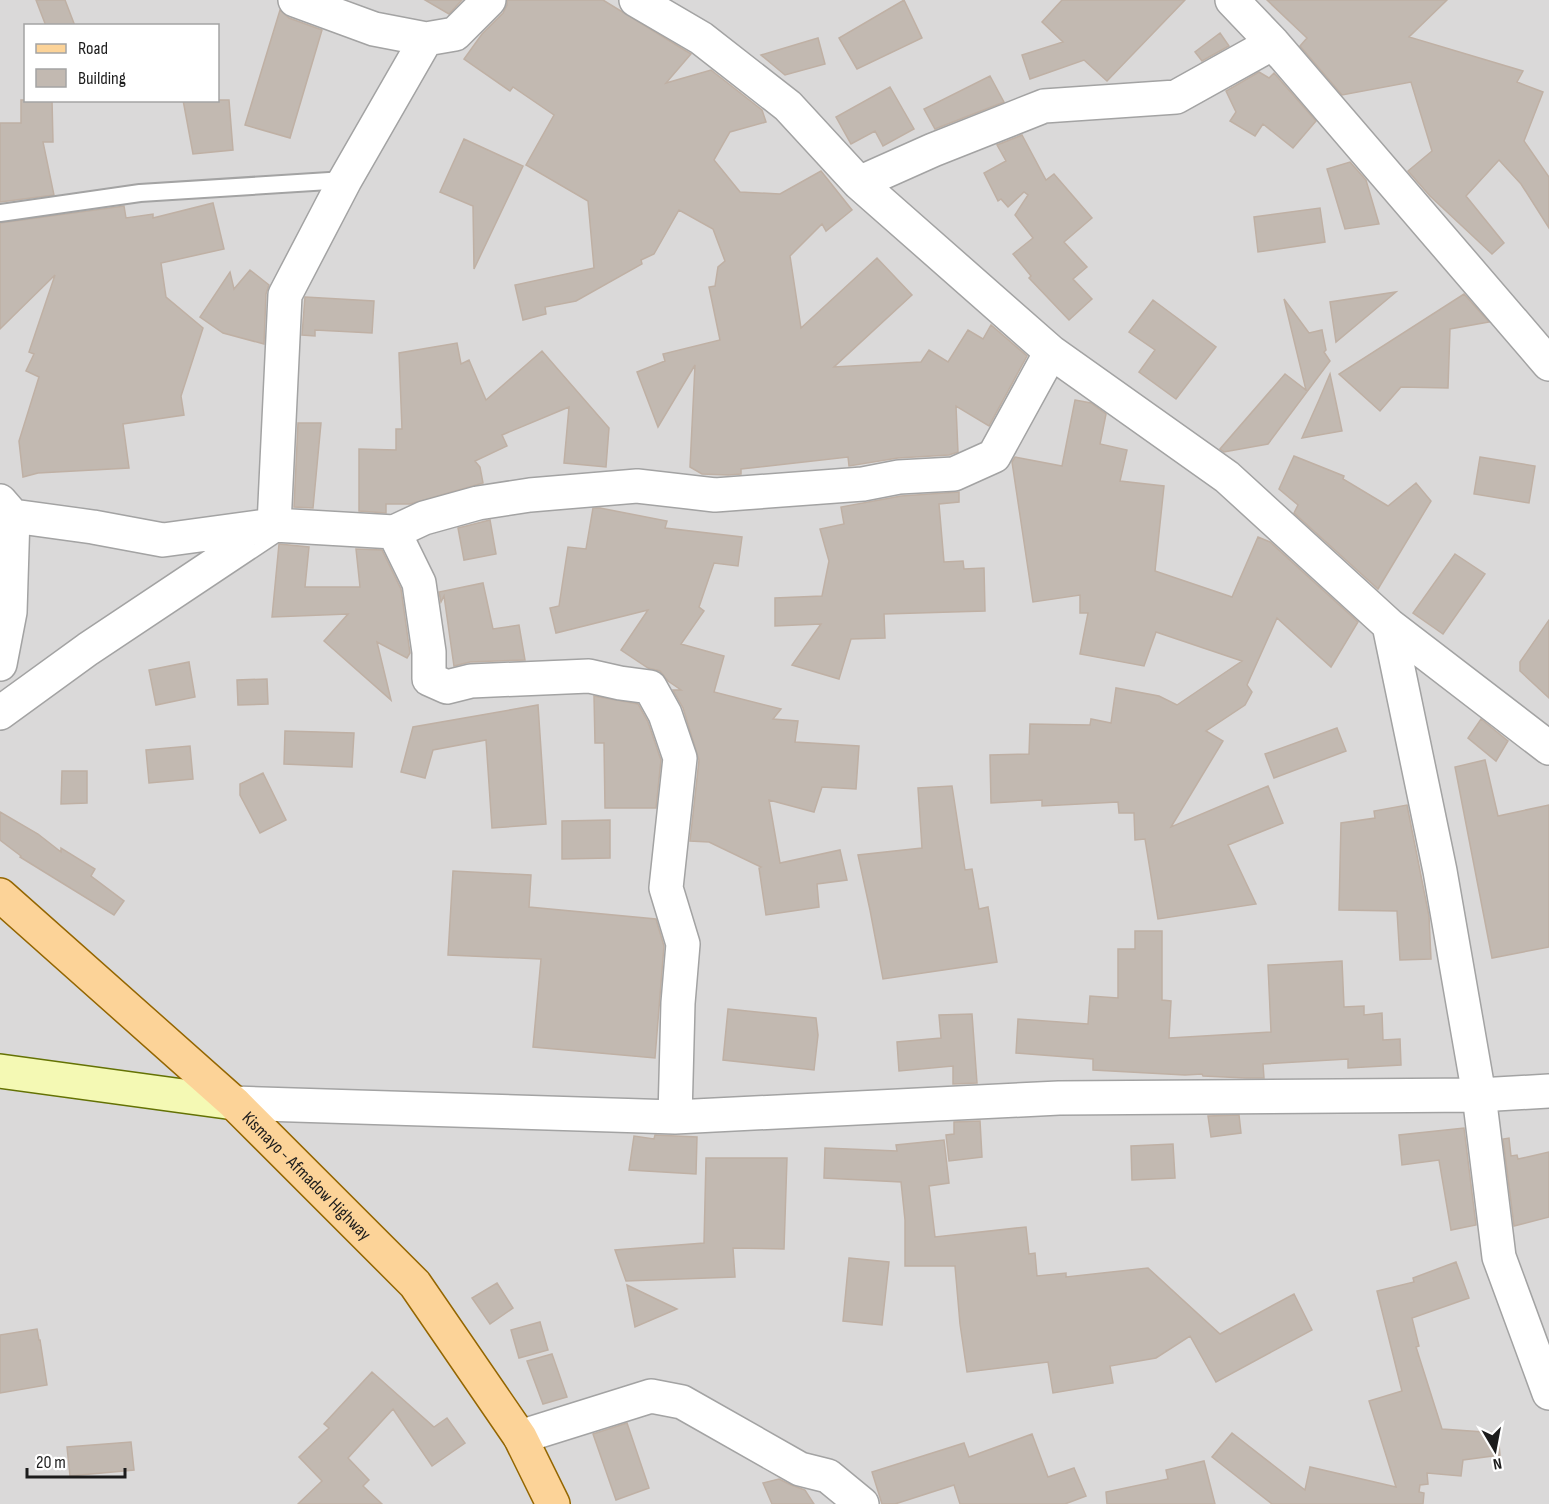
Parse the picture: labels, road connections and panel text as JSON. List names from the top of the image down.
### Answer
{
  "streets": {
    "main road": ["Kismayo - Afmadow Highway"]
  },
  "legend": ["Road", "Building"],
  "scale_bar": "20 m",
  "north": "bottom"
}
